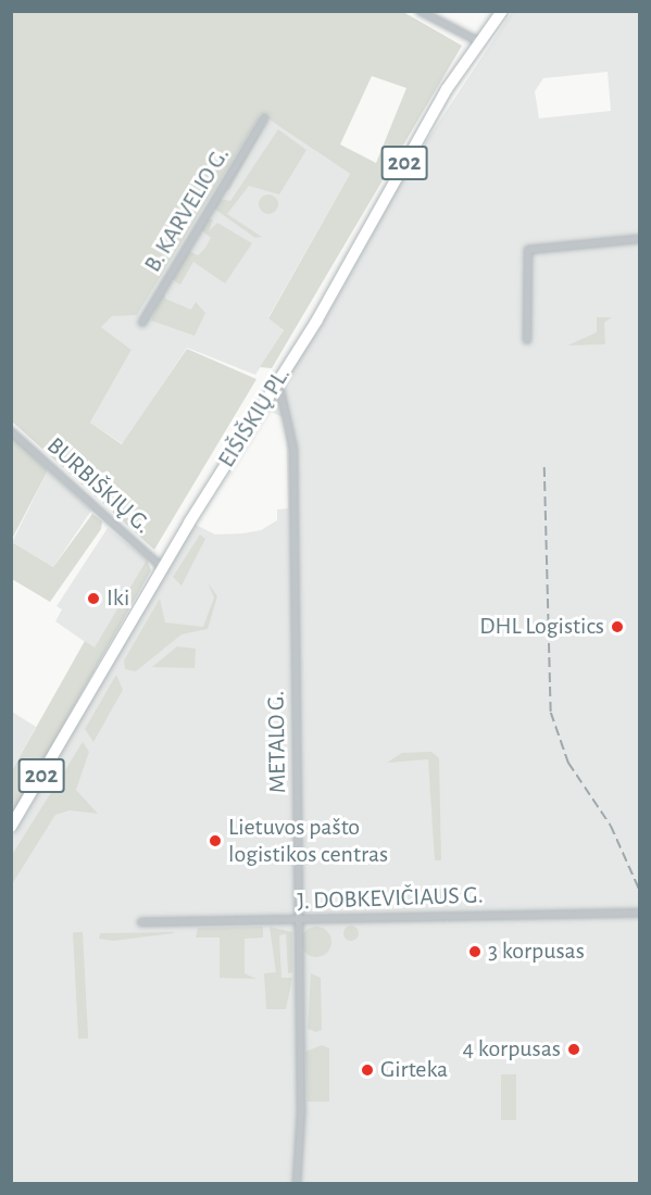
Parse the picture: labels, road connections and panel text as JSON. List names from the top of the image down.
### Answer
{
  "streets": {
    "main road": ["202", "EIŠIŠKIŲ PL."],
    "street": [
      "B. KARVELIO G.",
      "BURBIŠKIŲ G.",
      "METALO G.",
      "J. DOBKEVIČIAUS G."
    ]
  },
  "crossings": [
    ["EIŠIŠKIŲ PL.", "BURBIŠKIŲ G."],
    ["EIŠIŠKIŲ PL.", "METALO G."],
    ["METALO G.", "J. DOBKEVIČIAUS G."]
  ],
  "places": [
    "Iki",
    "DHL Logistics",
    "Lietuvos pašto logistikos centras",
    "3 korpusas",
    "4 korpusas",
    "Girteka"
  ]
}
